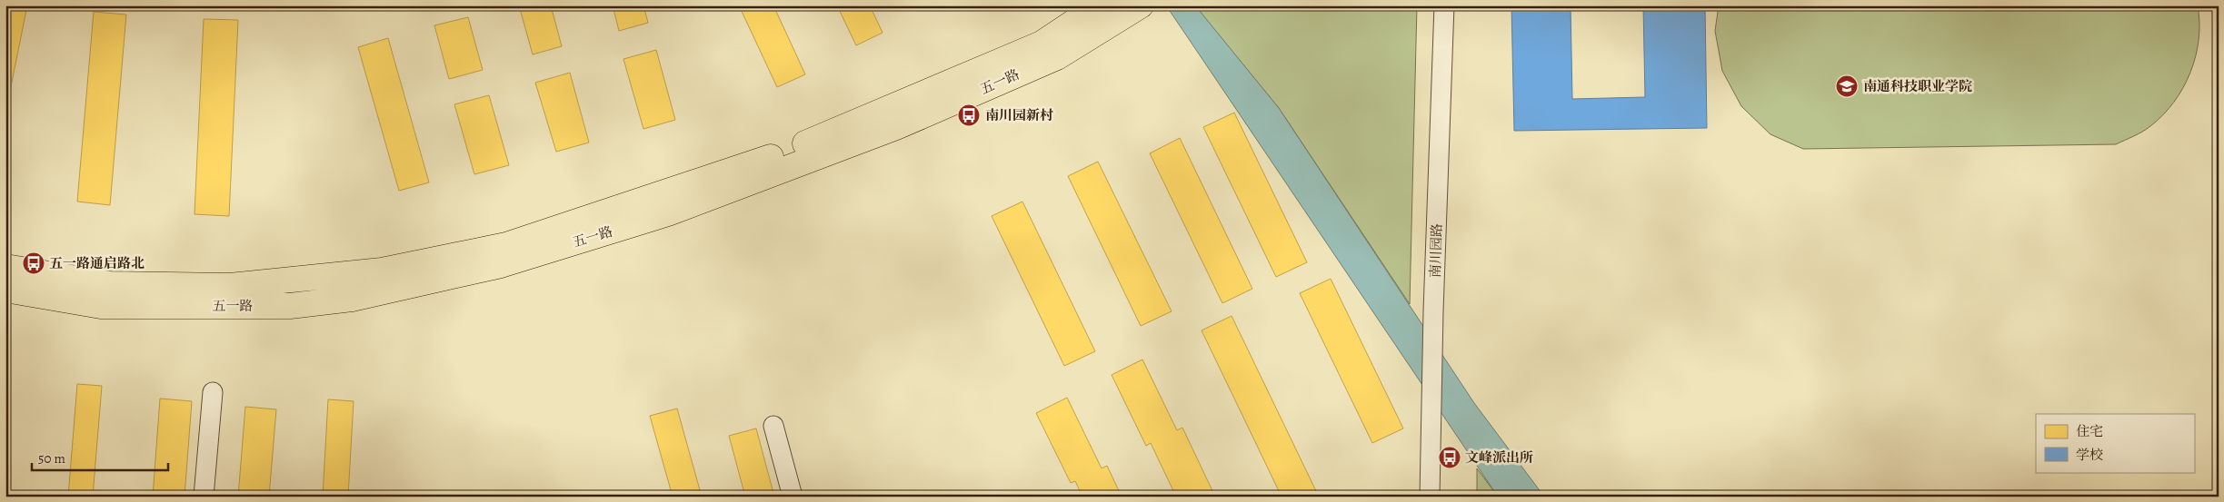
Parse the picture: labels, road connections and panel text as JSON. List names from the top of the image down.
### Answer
{
  "streets": {
    "main road": ["五一路"],
    "street": ["南川园路"]
  },
  "places": {
    "school or university": ["南通科技职业学院"],
    "bus stop": ["南川园新村", "五一路通启路北", "文峰派出所"]
  },
  "legend": ["住宅", "学校"],
  "scale_bar": "50 m"
}
